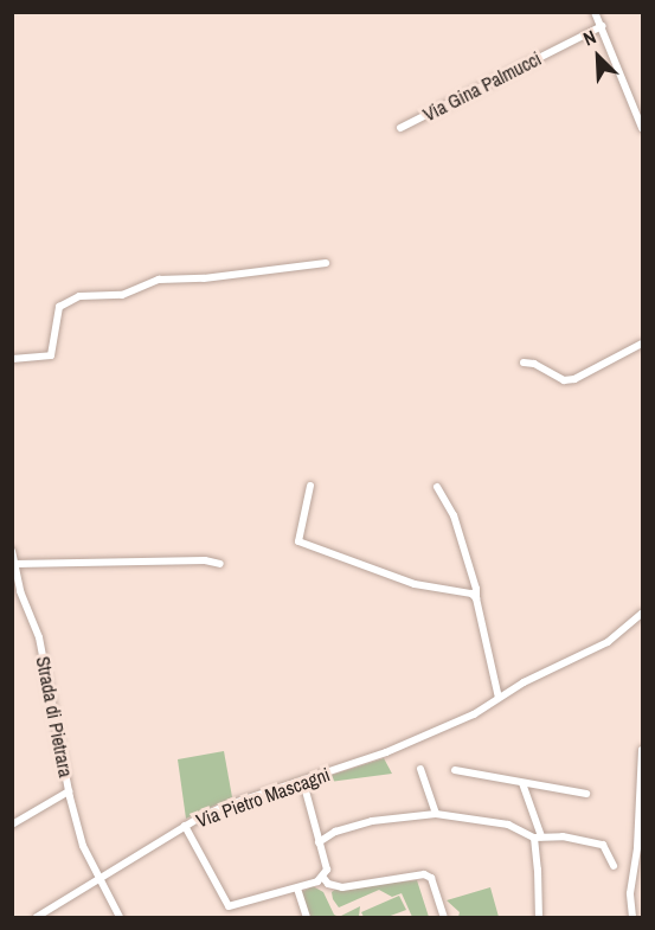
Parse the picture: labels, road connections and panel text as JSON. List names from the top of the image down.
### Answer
{
  "streets": {
    "street": ["Via Gina Palmucci", "Strada di Pietrara", "Via Pietro Mascagni"]
  },
  "crossings": [
    ["Strada di Pietrara", "Via Pietro Mascagni"]
  ],
  "north": "top left"
}
